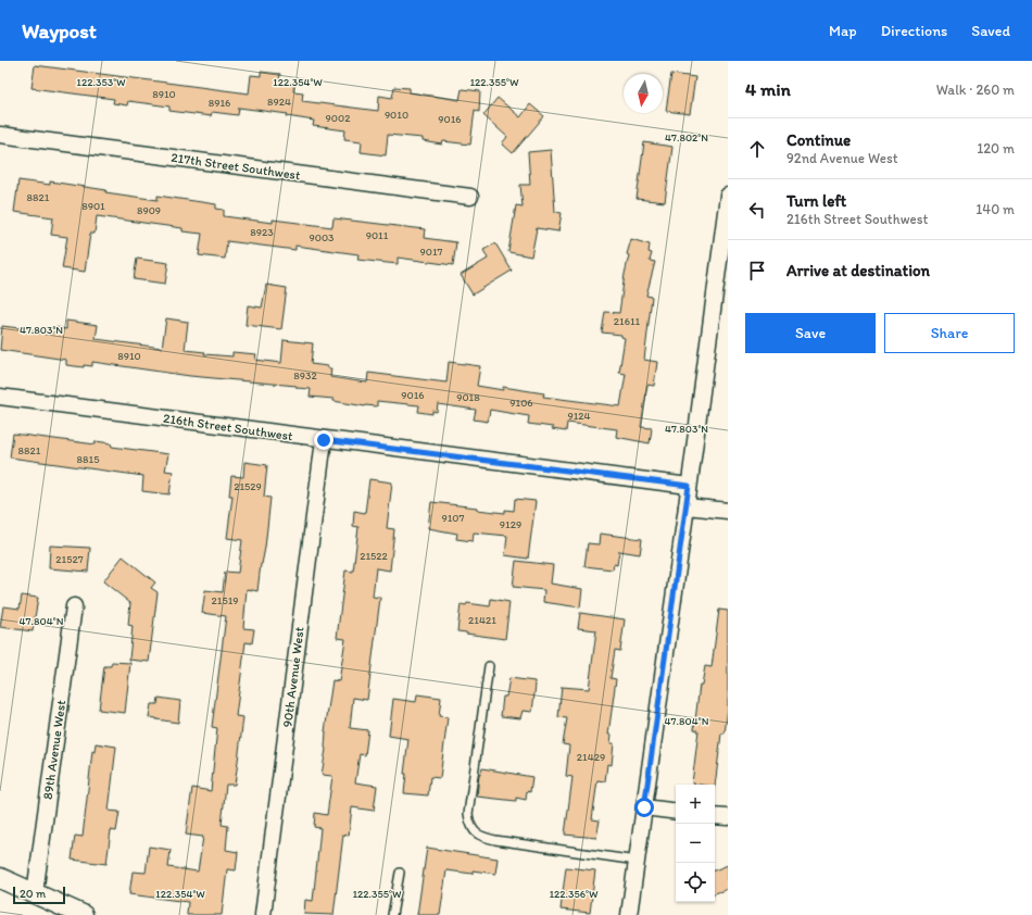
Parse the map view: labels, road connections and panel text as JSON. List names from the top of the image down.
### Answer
{
  "streets": {
    "street": [
      "217th Street Southwest",
      "216th Street Southwest",
      "90th Avenue West",
      "89th Avenue West"
    ]
  },
  "crossings": [
    ["216th Street Southwest", "90th Avenue West"]
  ],
  "house_numbers": [
    "8910",
    "8924",
    "8916",
    "9010",
    "9002",
    "9016",
    "8821",
    "8901",
    "8909",
    "8923",
    "9011",
    "9003",
    "9017",
    "21611",
    "8910",
    "8932",
    "9016",
    "9018",
    "9106",
    "9124",
    "8821",
    "8815",
    "21529",
    "9107",
    "9129",
    "21522",
    "21527",
    "21519",
    "21421",
    "21429"
  ],
  "scale_bar": "20 m",
  "north": "bottom",
  "page": {
    "header": "Waypost",
    "nav": ["Map", "Directions", "Saved"],
    "heading": ["4 min", "Walk · 260 m"],
    "list": [
      ["Continue", "92nd Avenue West", "120 m"],
      ["Turn left", "216th Street Southwest", "140 m"],
      "Arrive at destination"
    ],
    "buttons": ["Save", "Share"],
    "map_buttons": ["+", "−"],
    "scale": "20 m"
  },
  "coordinates": [
    "122.353°W",
    "122.354°W",
    "122.355°W",
    "47.802°N",
    "47.803°N",
    "47.804°N",
    "122.356°W"
  ]
}
